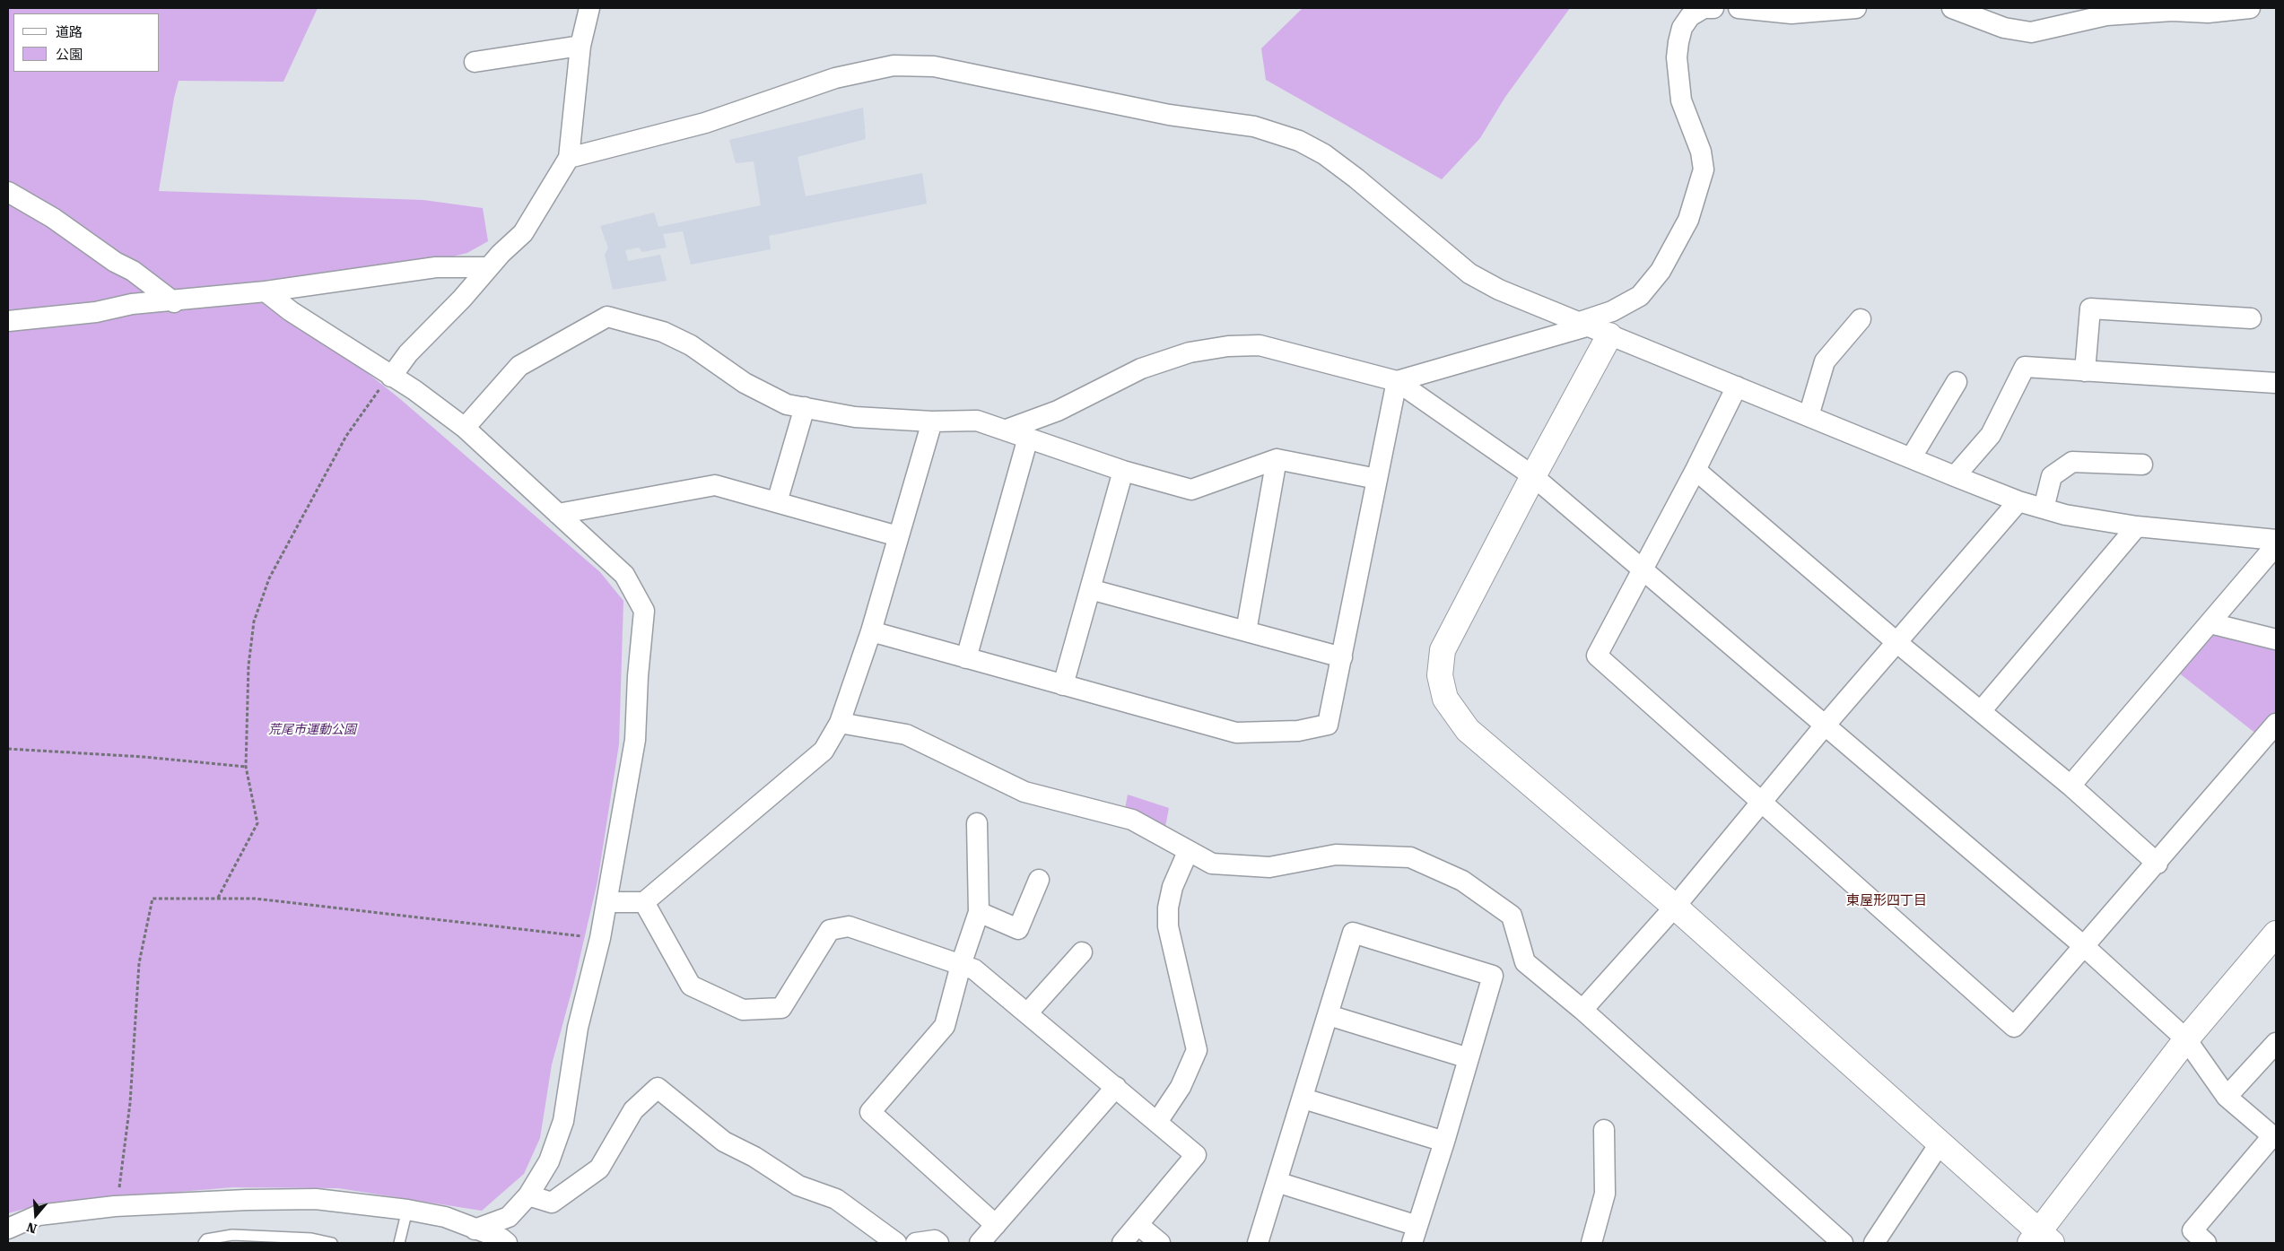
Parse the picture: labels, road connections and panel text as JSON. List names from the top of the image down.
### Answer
{
  "districts": ["東屋形四丁目"],
  "parks": ["荒尾市運動公園"],
  "legend": ["道路", "公園"],
  "north": "bottom"
}
